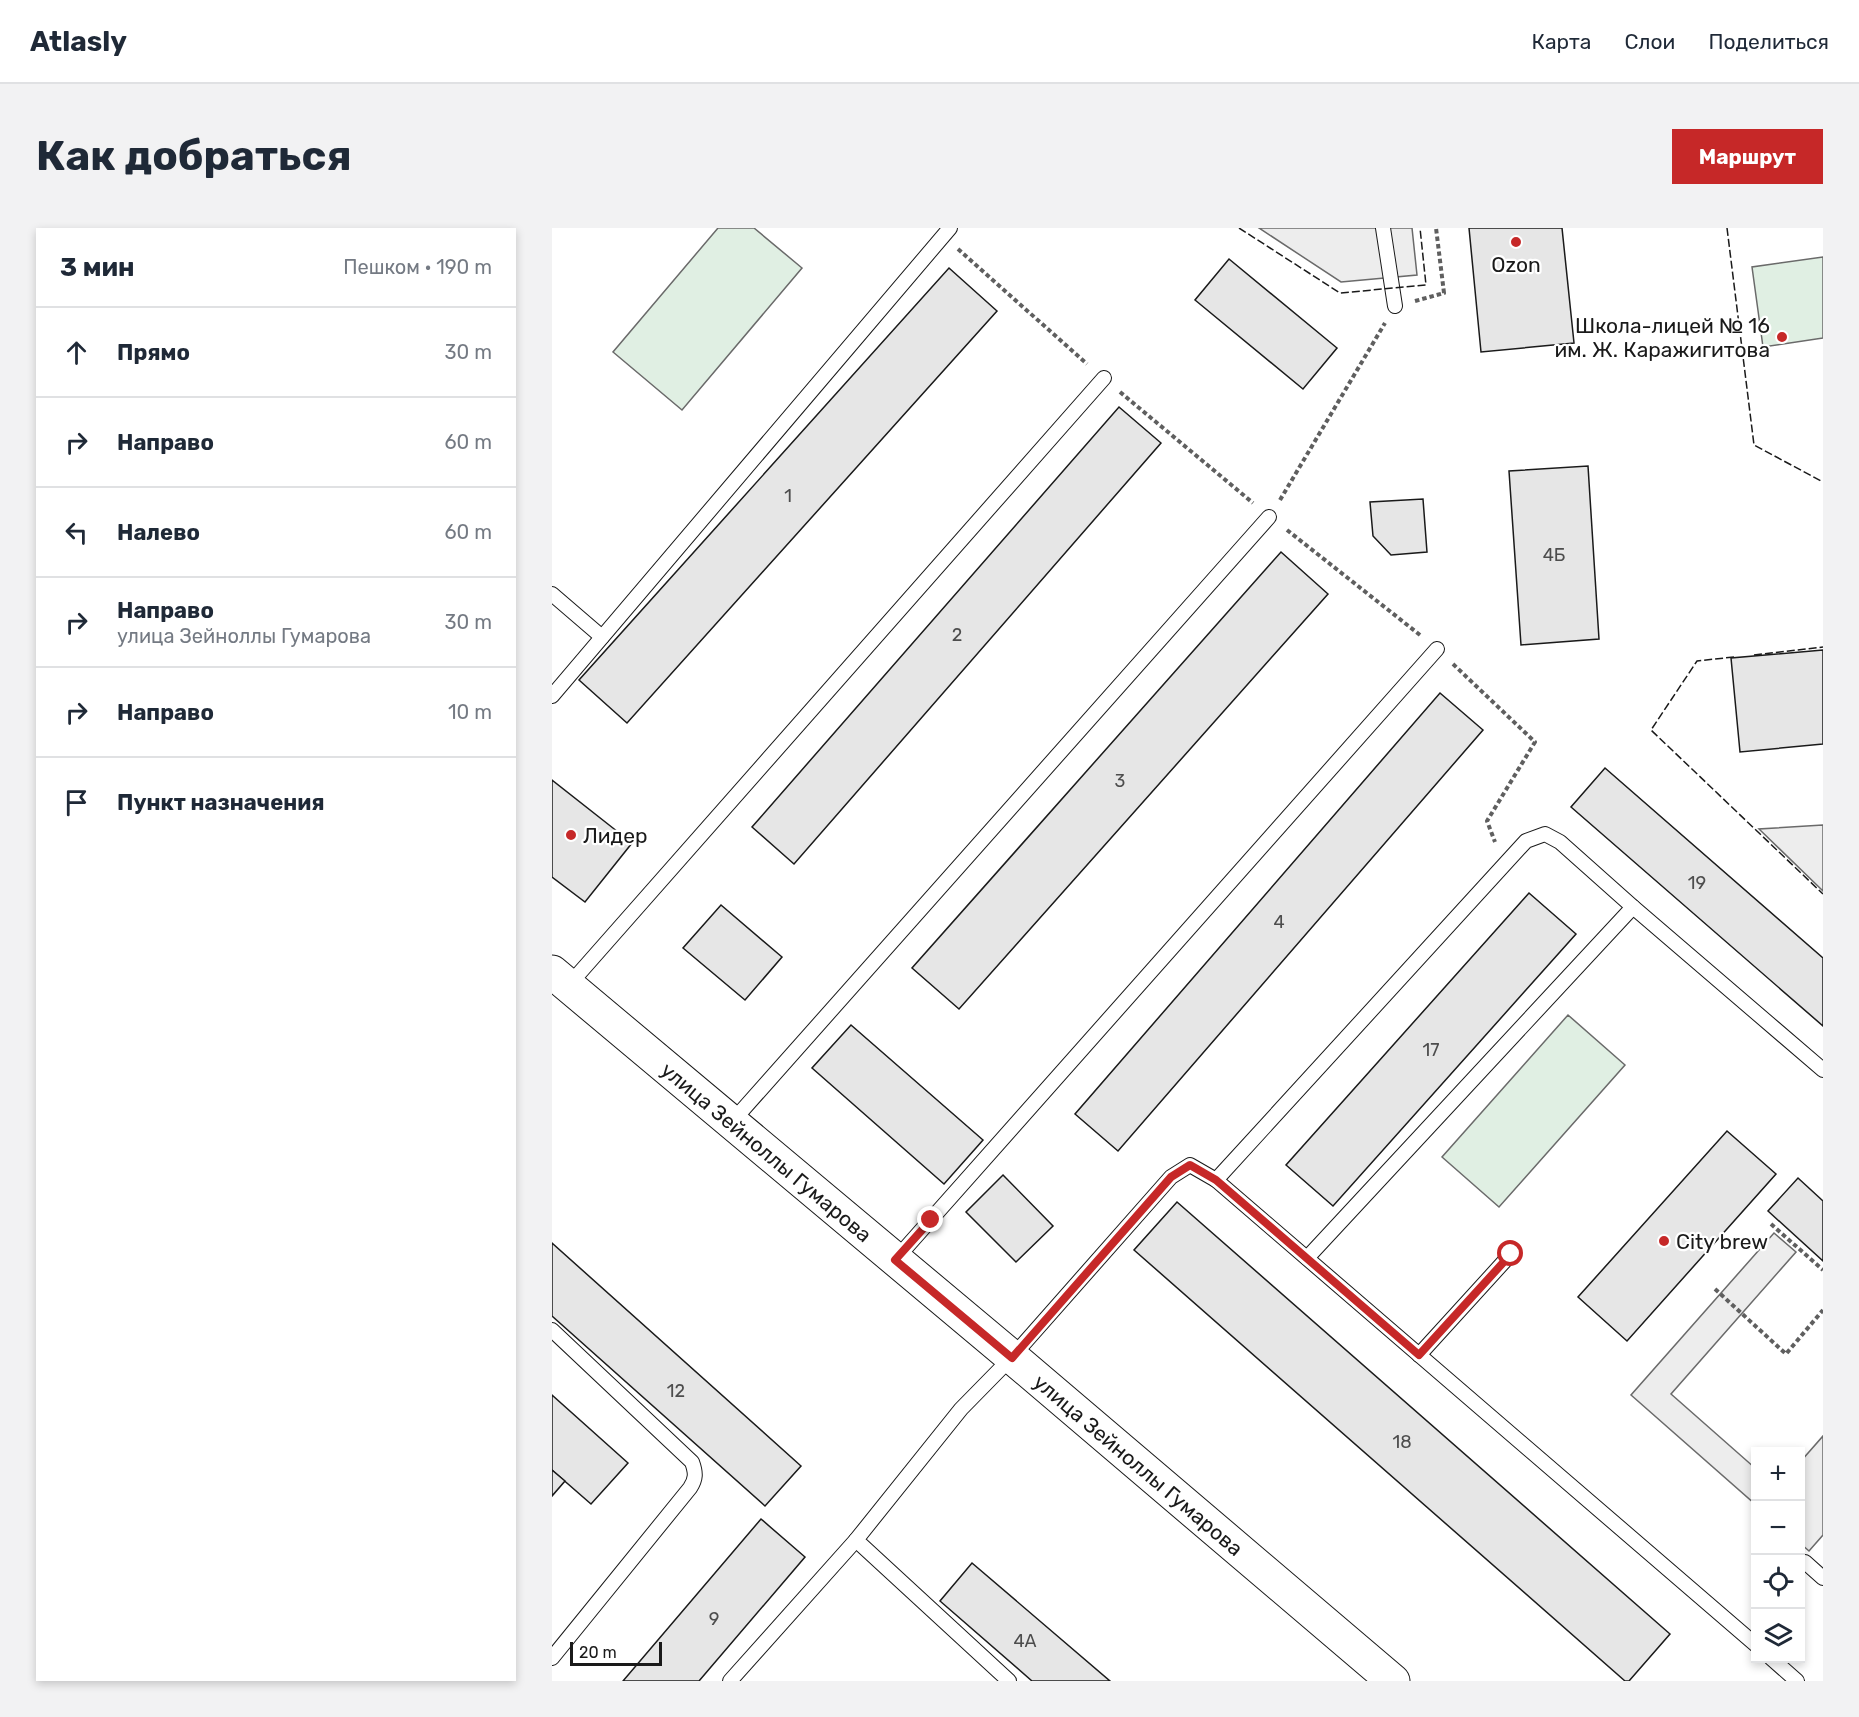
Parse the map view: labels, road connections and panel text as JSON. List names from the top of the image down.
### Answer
{
  "streets": {
    "main road": ["улица Зейноллы Гумарова"]
  },
  "places": [
    "Ozon",
    "Школа-лицей № 16 им. Ж. Каражигитова",
    "Лидер",
    "City brew"
  ],
  "house_numbers": [
    "1",
    "4Б",
    "2",
    "3",
    "19",
    "4",
    "17",
    "12",
    "18",
    "9",
    "4А"
  ],
  "scale_bar": "20 m",
  "page": {
    "header": "Atlasly",
    "nav": ["Карта", "Слои", "Поделиться"],
    "buttons": "Маршрут",
    "title": "Как добраться",
    "heading": ["3 мин", "Пешком · 190 m"],
    "list": [
      ["Прямо", "30 m"],
      ["Направо", "60 m"],
      ["Налево", "60 m"],
      ["Направо", "улица Зейноллы Гумарова", "30 m"],
      ["Направо", "10 m"],
      "Пункт назначения"
    ],
    "map_buttons": ["+", "−"],
    "scale": "20 m"
  }
}
